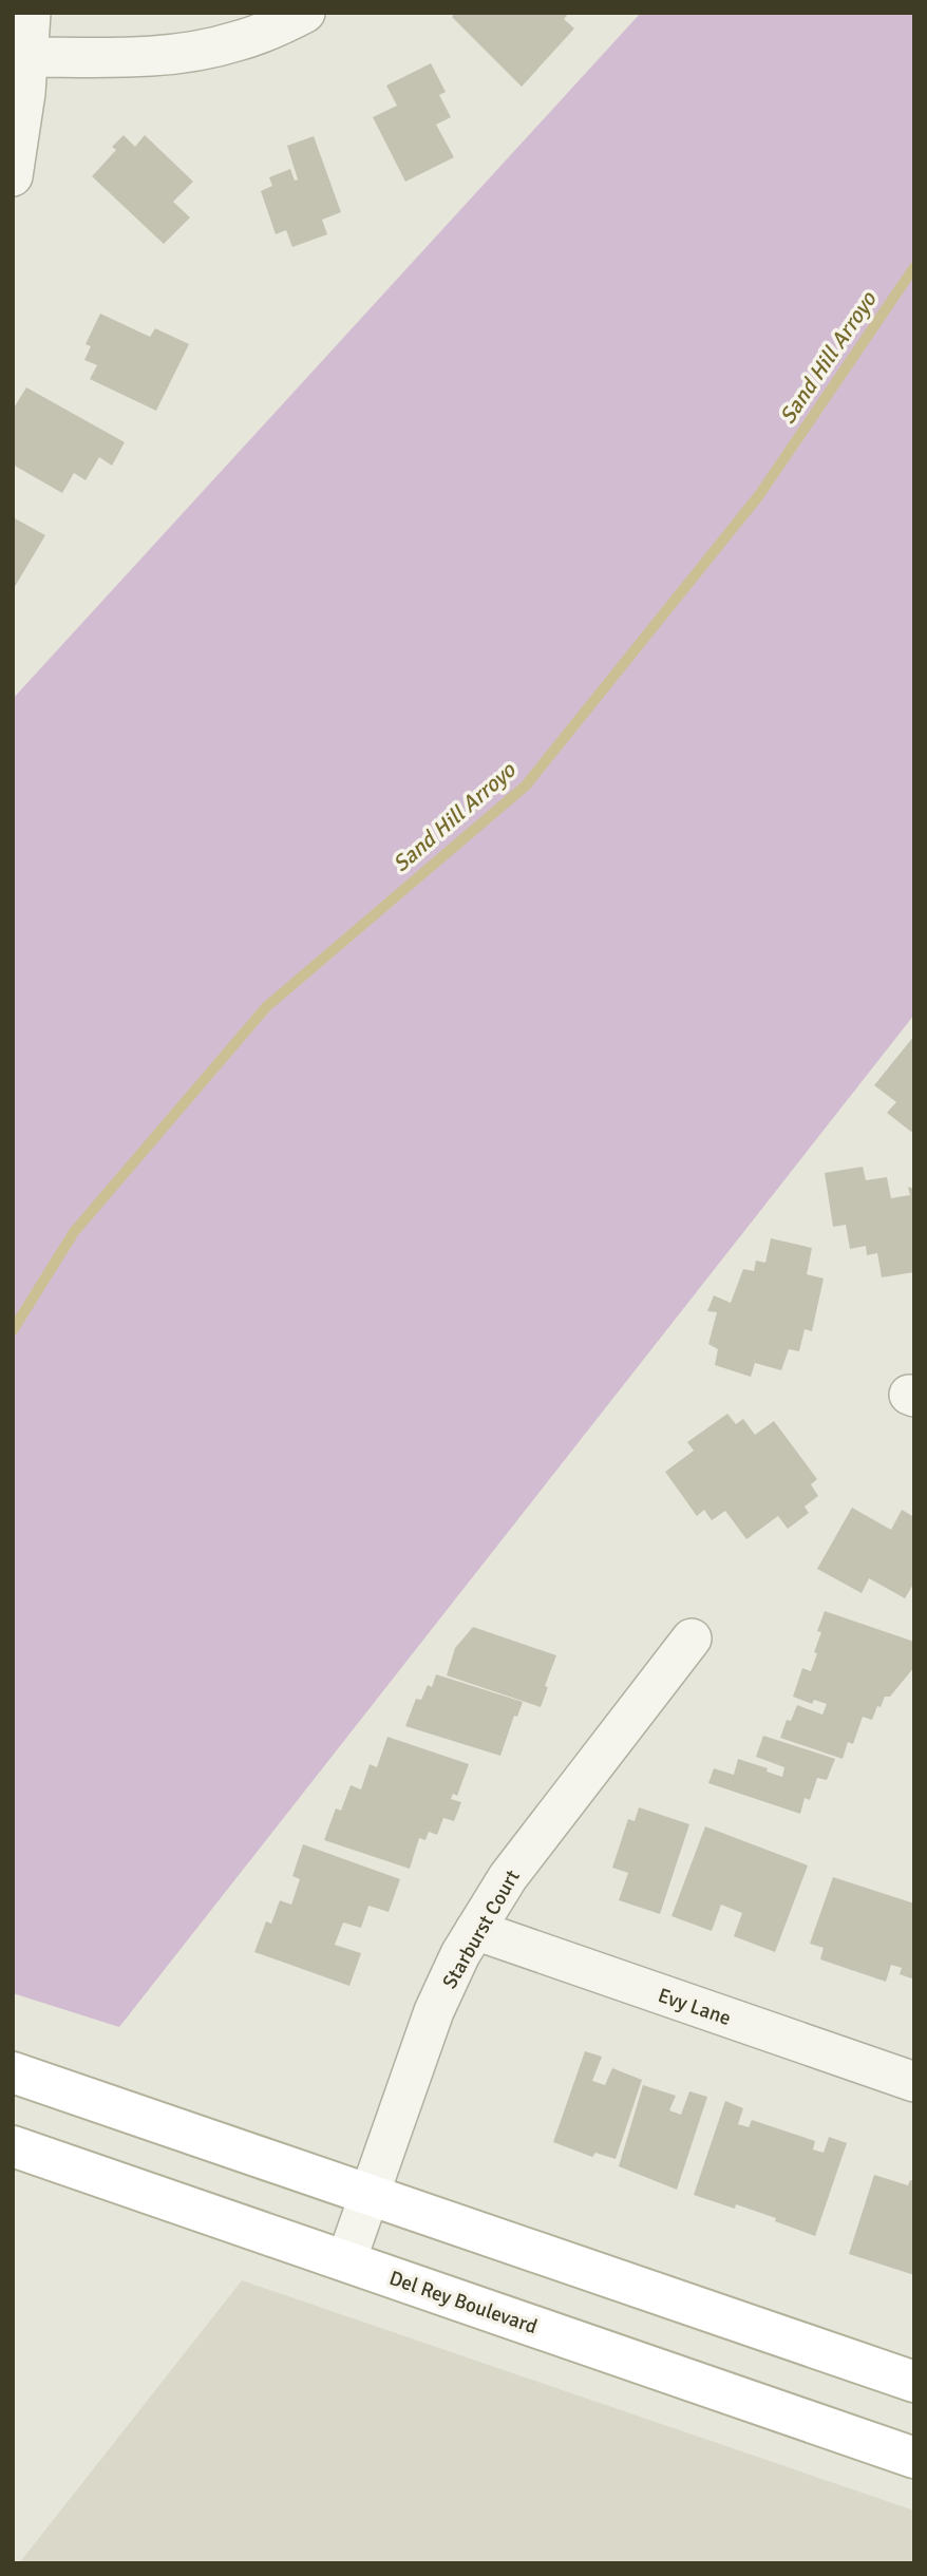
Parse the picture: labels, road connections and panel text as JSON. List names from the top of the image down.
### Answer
{
  "streets": {
    "main road": ["Del Rey Boulevard"],
    "street": ["Starburst Court", "Evy Lane"]
  },
  "crossings": [
    ["Starburst Court", "Evy Lane"],
    ["Starburst Court", "Del Rey Boulevard"]
  ],
  "water": ["Sand Hill Arroyo"]
}
